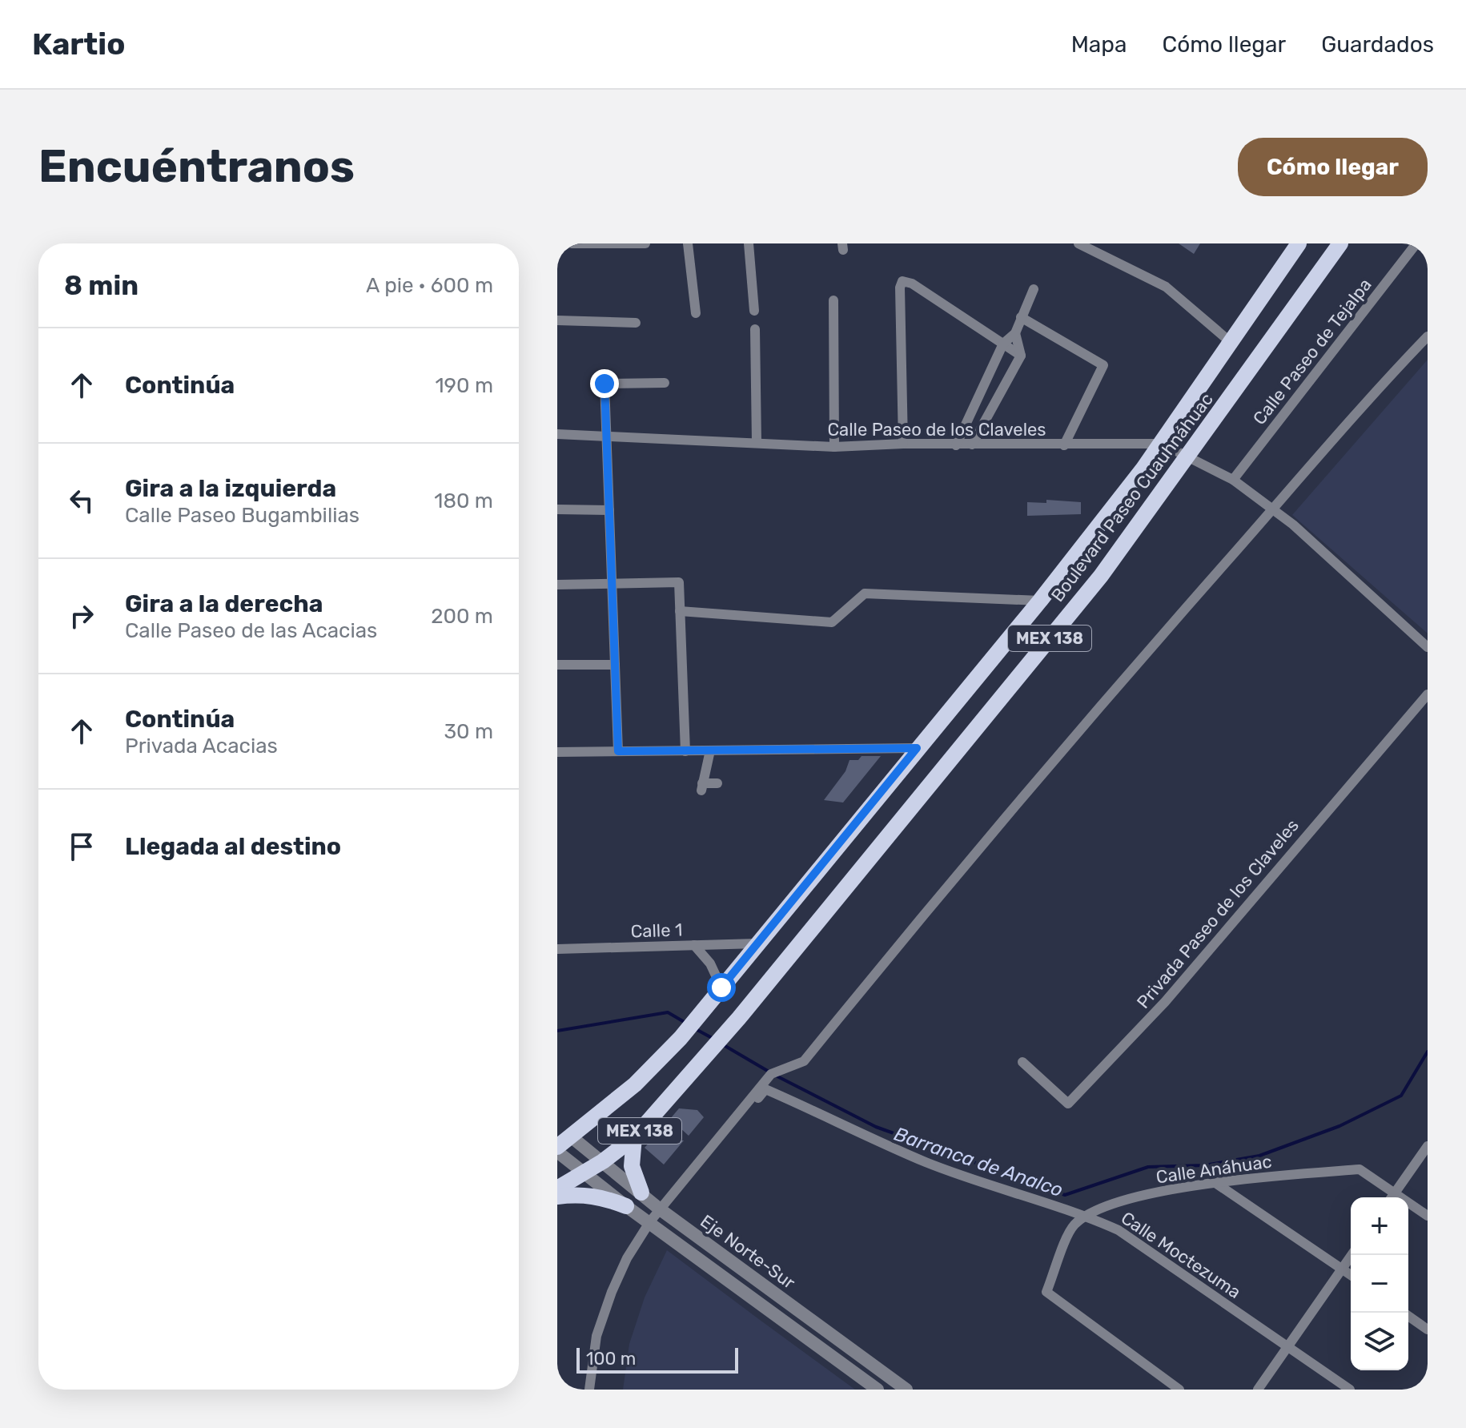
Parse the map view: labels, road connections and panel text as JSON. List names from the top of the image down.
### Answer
{
  "streets": {
    "main road": ["Boulevard Paseo Cuauhnáhuac", "MEX 138"],
    "street": [
      "Calle Paseo de Tejalpa",
      "Calle Paseo de los Claveles",
      "Privada Paseo de los Claveles",
      "Calle 1",
      "Calle Anáhuac",
      "Eje Norte-Sur",
      "Calle Moctezuma"
    ]
  },
  "crossings": [
    ["Calle Paseo de Tejalpa", "Calle Paseo de los Claveles"],
    ["Calle Paseo de los Claveles", "Boulevard Paseo Cuauhnáhuac"],
    ["Boulevard Paseo Cuauhnáhuac", "Calle 1"],
    ["Boulevard Paseo Cuauhnáhuac", "Eje Norte-Sur"],
    ["Calle Anáhuac", "Calle Moctezuma"],
    ["Eje Norte-Sur", "Calle Moctezuma"]
  ],
  "water": ["Barranca de Analco"],
  "scale_bar": "100 m",
  "page": {
    "header": "Kartio",
    "nav": ["Mapa", "Cómo llegar", "Guardados"],
    "buttons": "Cómo llegar",
    "title": "Encuéntranos",
    "heading": ["8 min", "A pie · 600 m"],
    "list": [
      ["Continúa", "190 m"],
      ["Gira a la izquierda", "Calle Paseo Bugambilias", "180 m"],
      ["Gira a la derecha", "Calle Paseo de las Acacias", "200 m"],
      ["Continúa", "Privada Acacias", "30 m"],
      "Llegada al destino"
    ],
    "map_buttons": ["+", "−"],
    "scale": "100 m"
  }
}
